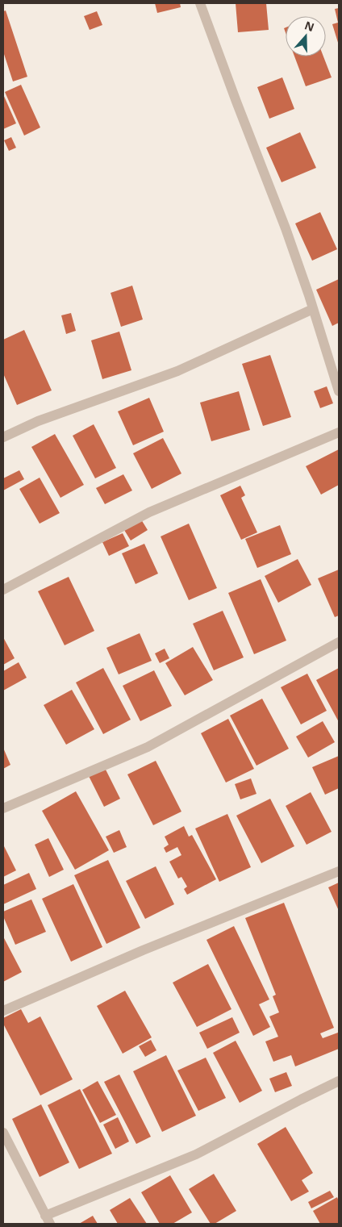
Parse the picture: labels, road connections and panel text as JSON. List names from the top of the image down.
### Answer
{
  "north": "top"
}
